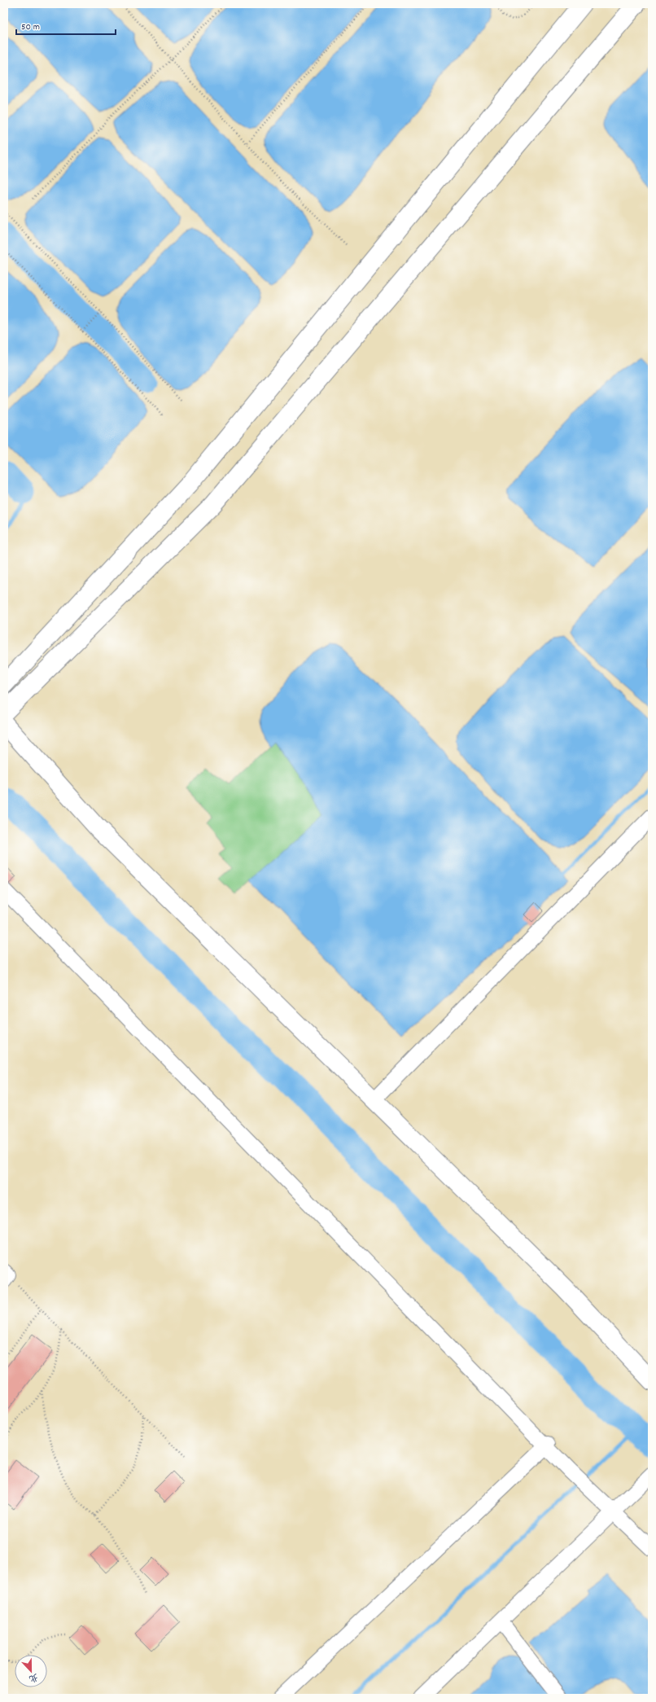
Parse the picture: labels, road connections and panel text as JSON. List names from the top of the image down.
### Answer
{
  "scale_bar": "50 m",
  "north": "bottom"
}
